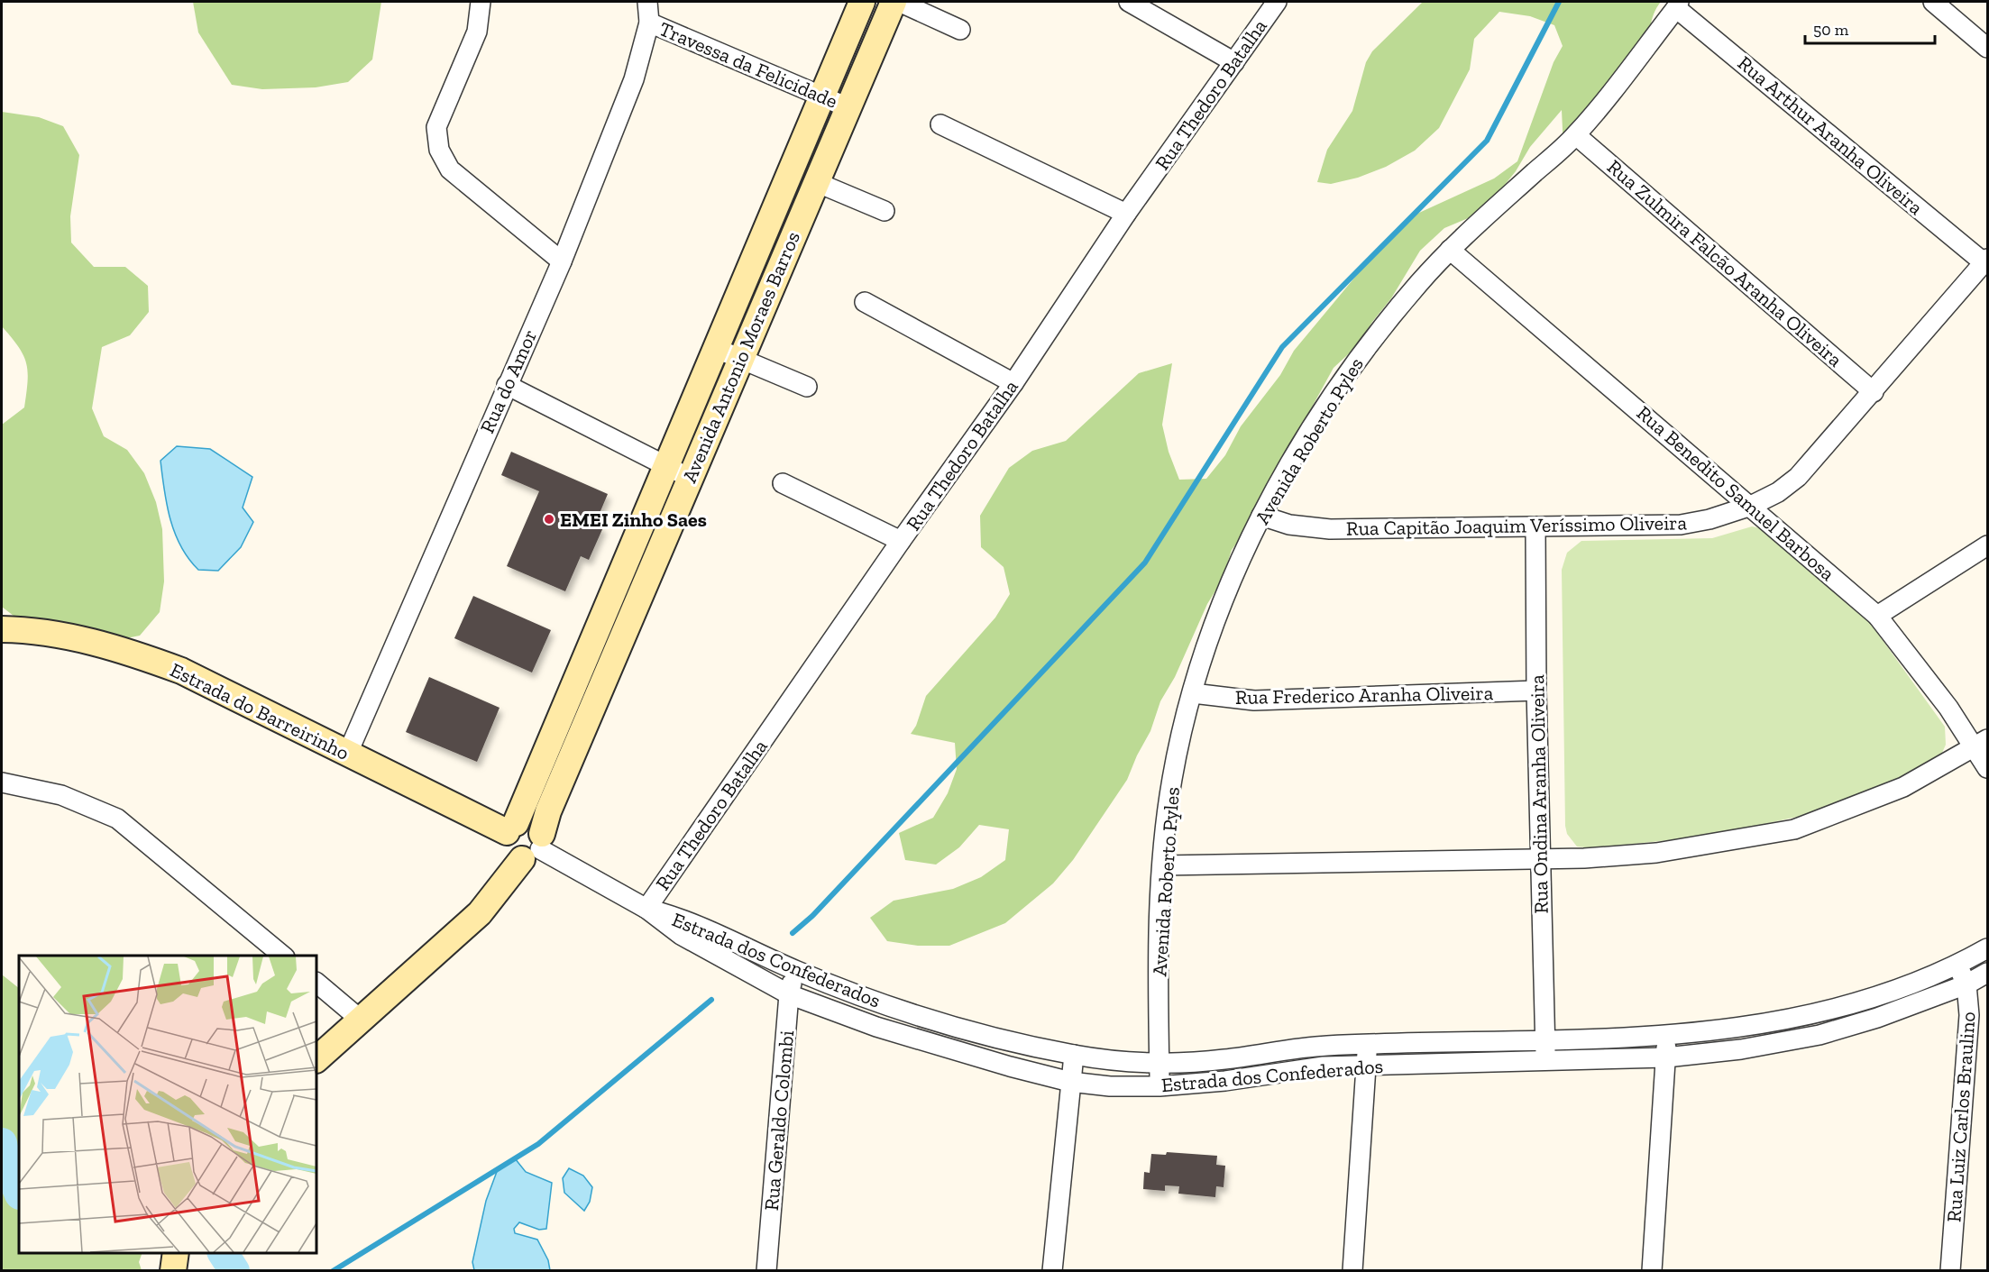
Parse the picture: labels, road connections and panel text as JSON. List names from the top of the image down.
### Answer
{
  "streets": {
    "street": [
      "Travessa da Felicidade",
      "Rua Thedoro Batalha",
      "Rua Arthur Aranha Oliveira",
      "Rua Zulmira Falcão Aranha Oliveira",
      "Avenida Antonio Moraes Barros",
      "Rua do Amor",
      "Avenida Roberto Pyles",
      "Rua Benedito Samuel Barbosa",
      "Rua Capitão Joaquim Veríssimo Oliveira",
      "Rua Frederico Aranha Oliveira",
      "Estrada do Barreirinho",
      "Rua Ondina Aranha Oliveira",
      "Estrada dos Confederados",
      "Rua Luiz Carlos Braulino",
      "Rua Geraldo Colombi"
    ]
  },
  "crossings": [
    ["Travessa da Felicidade", "Avenida Antonio Moraes Barros"],
    ["Travessa da Felicidade", "Rua do Amor"],
    ["Rua Thedoro Batalha", "Estrada dos Confederados"],
    ["Rua Arthur Aranha Oliveira", "Avenida Roberto Pyles"],
    ["Rua Arthur Aranha Oliveira", "Rua Capitão Joaquim Veríssimo Oliveira"],
    ["Rua Zulmira Falcão Aranha Oliveira", "Avenida Roberto Pyles"],
    ["Rua Zulmira Falcão Aranha Oliveira", "Rua Capitão Joaquim Veríssimo Oliveira"],
    ["Avenida Antonio Moraes Barros", "Estrada do Barreirinho"],
    ["Avenida Antonio Moraes Barros", "Estrada dos Confederados"],
    ["Rua do Amor", "Estrada do Barreirinho"],
    ["Avenida Roberto Pyles", "Rua Benedito Samuel Barbosa"],
    ["Avenida Roberto Pyles", "Rua Capitão Joaquim Veríssimo Oliveira"],
    ["Avenida Roberto Pyles", "Rua Frederico Aranha Oliveira"],
    ["Avenida Roberto Pyles", "Estrada dos Confederados"],
    ["Rua Benedito Samuel Barbosa", "Rua Capitão Joaquim Veríssimo Oliveira"],
    ["Rua Capitão Joaquim Veríssimo Oliveira", "Rua Ondina Aranha Oliveira"],
    ["Rua Frederico Aranha Oliveira", "Rua Ondina Aranha Oliveira"],
    ["Estrada do Barreirinho", "Estrada dos Confederados"],
    ["Rua Ondina Aranha Oliveira", "Estrada dos Confederados"],
    ["Estrada dos Confederados", "Rua Luiz Carlos Braulino"],
    ["Estrada dos Confederados", "Rua Geraldo Colombi"]
  ],
  "places": ["EMEI Zinho Saes"],
  "scale_bar": "50 m"
}
